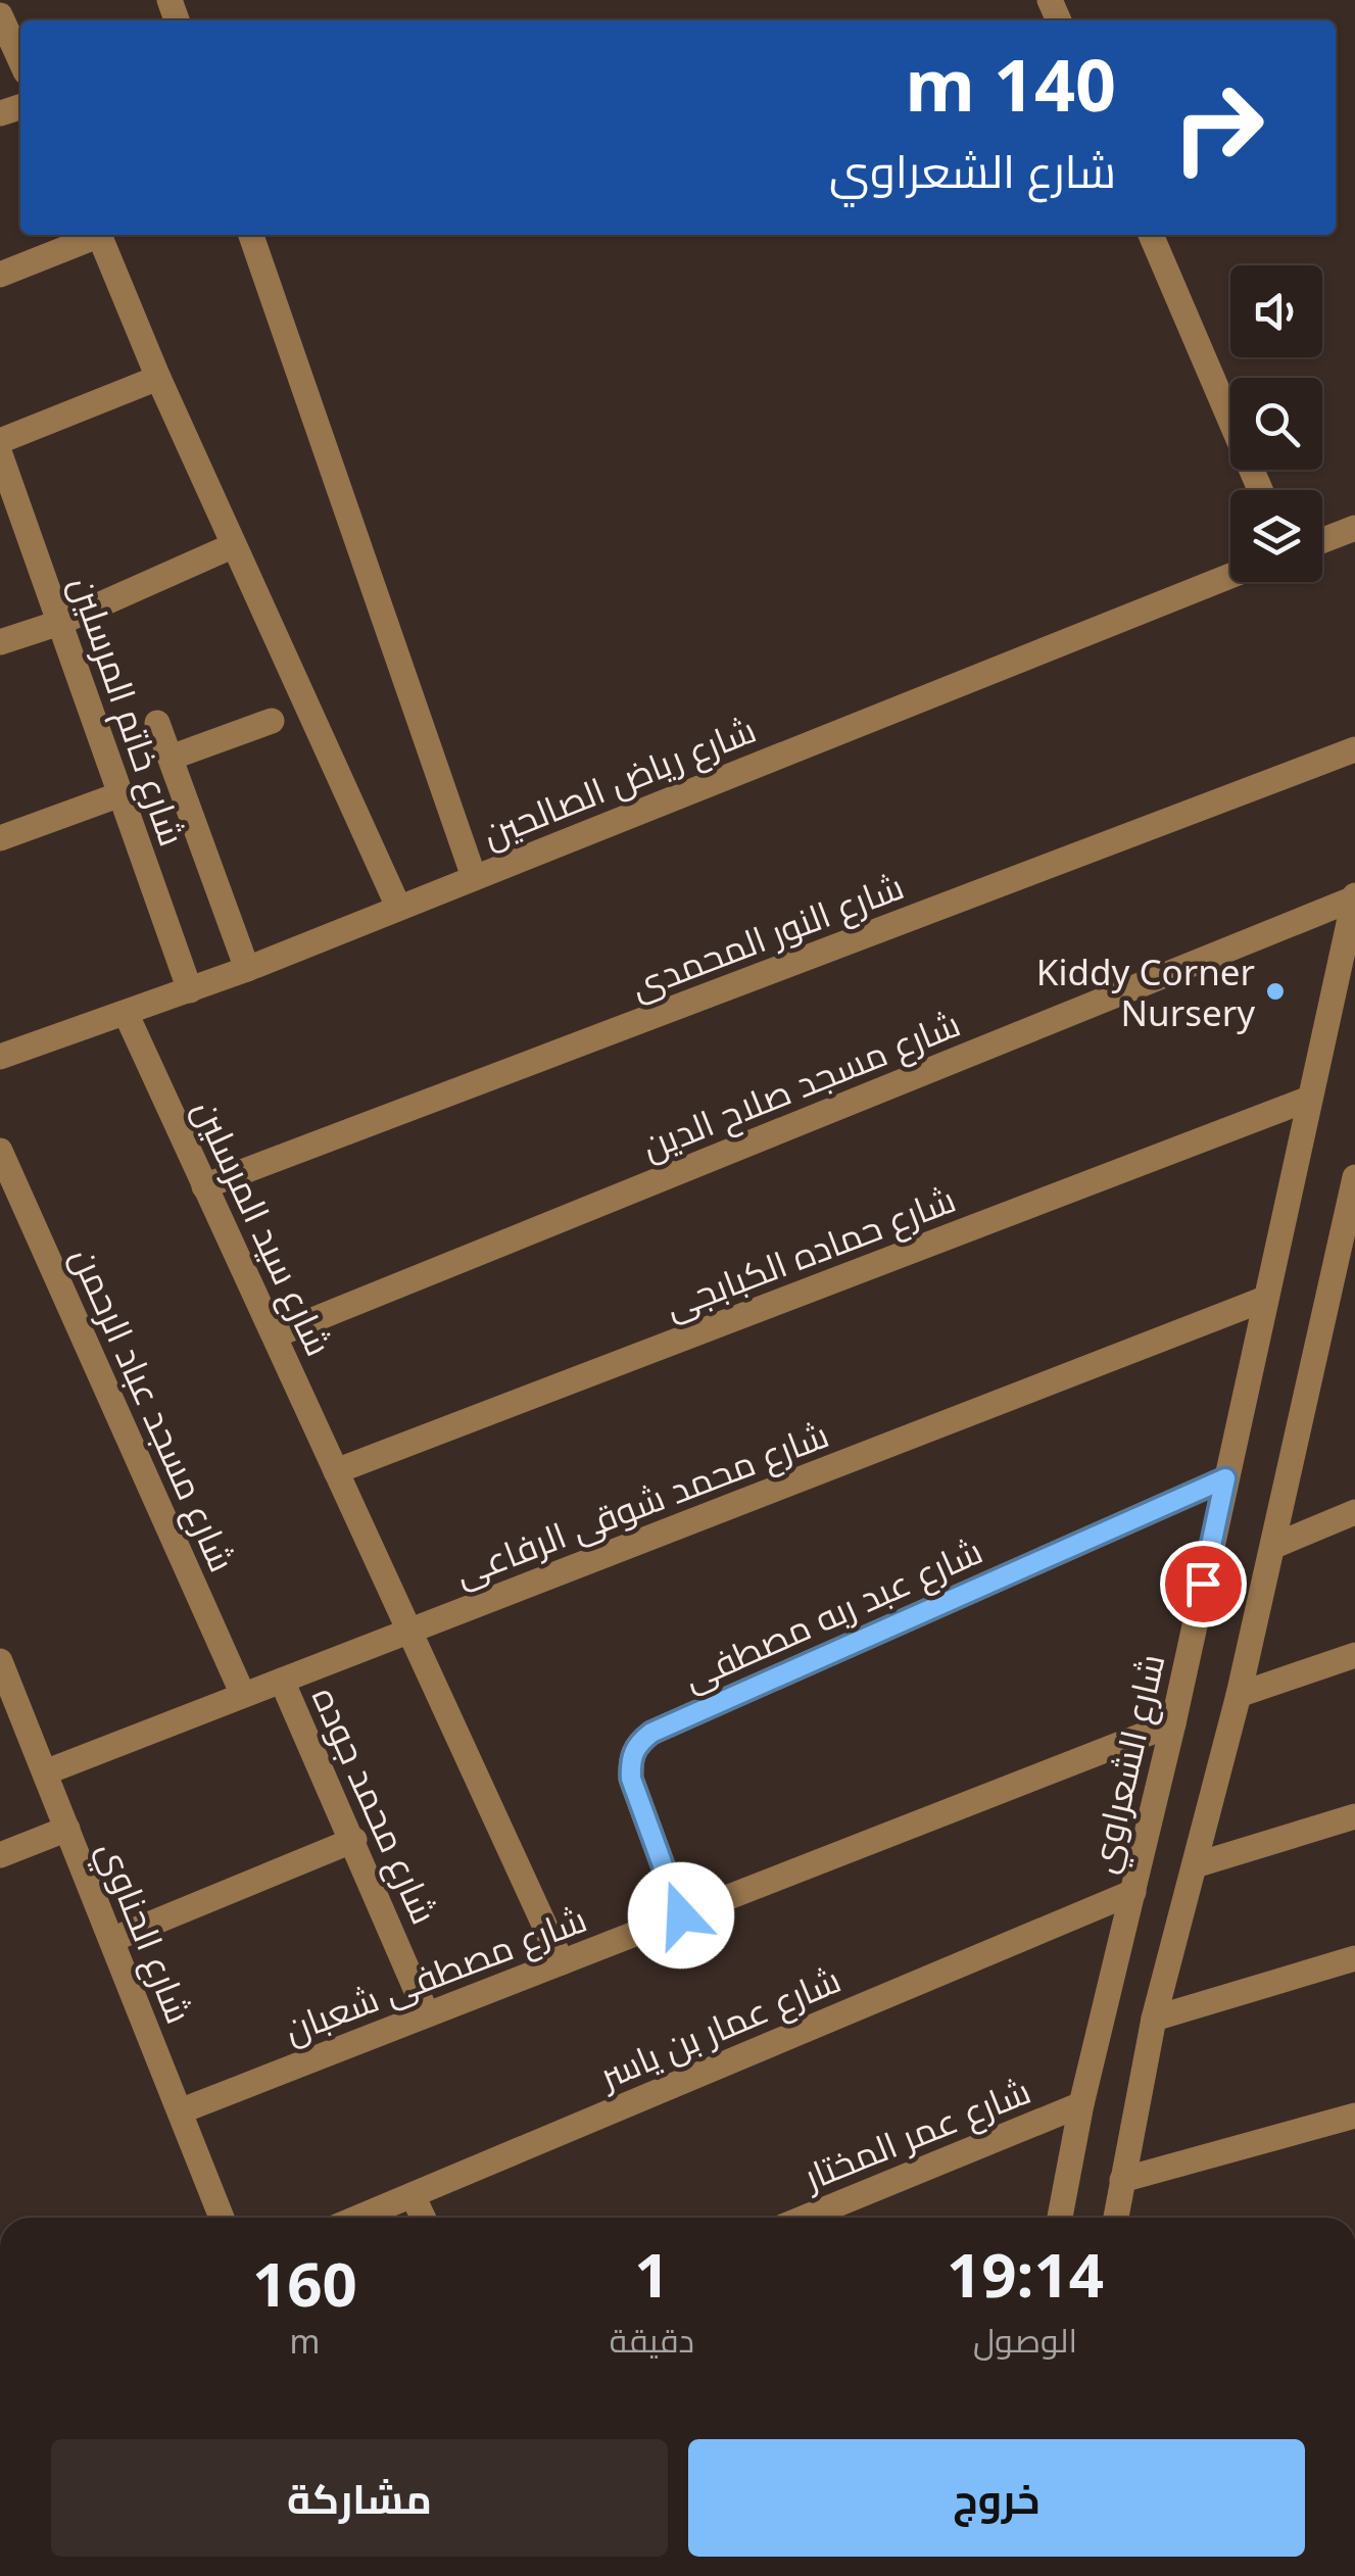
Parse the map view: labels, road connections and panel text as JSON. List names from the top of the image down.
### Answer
{
  "streets": {
    "street": [
      "شارع خاتم المرسلين",
      "شارع رياض الصالحين",
      "شارع النور المحمدى",
      "شارع مسجد صلاح الدين",
      "شارع سيد المرسلين",
      "شارع حماده الكبابجى",
      "شارع مسجد عباد الرحمن",
      "شارع محمد شوقى الرفاعى",
      "شارع عبد ربه مصطفى",
      "شارع الشعراوي",
      "شارع محمد جوده",
      "شارع الحناوي",
      "شارع مصطفى شعبان",
      "شارع عمار بن ياسر",
      "شارع عمر المختار"
    ]
  },
  "crossings": [
    ["شارع خاتم المرسلين", "شارع رياض الصالحين"],
    ["شارع رياض الصالحين", "شارع سيد المرسلين"],
    ["شارع النور المحمدى", "شارع سيد المرسلين"],
    ["شارع مسجد صلاح الدين", "شارع سيد المرسلين"],
    ["شارع مسجد صلاح الدين", "شارع الشعراوي"],
    ["شارع سيد المرسلين", "شارع حماده الكبابجى"],
    ["شارع سيد المرسلين", "شارع محمد شوقى الرفاعى"],
    ["شارع سيد المرسلين", "شارع مصطفى شعبان"],
    ["شارع حماده الكبابجى", "شارع الشعراوي"],
    ["شارع مسجد عباد الرحمن", "شارع محمد شوقى الرفاعى"],
    ["شارع محمد شوقى الرفاعى", "شارع الشعراوي"],
    ["شارع محمد شوقى الرفاعى", "شارع محمد جوده"],
    ["شارع محمد شوقى الرفاعى", "شارع الحناوي"],
    ["شارع عبد ربه مصطفى", "شارع الشعراوي"],
    ["شارع عبد ربه مصطفى", "شارع مصطفى شعبان"],
    ["شارع الشعراوي", "شارع مصطفى شعبان"],
    ["شارع الشعراوي", "شارع عمار بن ياسر"],
    ["شارع الشعراوي", "شارع عمر المختار"],
    ["شارع محمد جوده", "شارع مصطفى شعبان"],
    ["شارع الحناوي", "شارع مصطفى شعبان"]
  ],
  "places": ["Kiddy Corner Nursery"],
  "page": {
    "turn": ["140 m", "شارع الشعراوي"],
    "eta": [
      "19:14",
      "الوصول",
      "1",
      "دقيقة",
      "160",
      "m"
    ],
    "buttons": ["خروج", "مشاركة"]
  }
}
